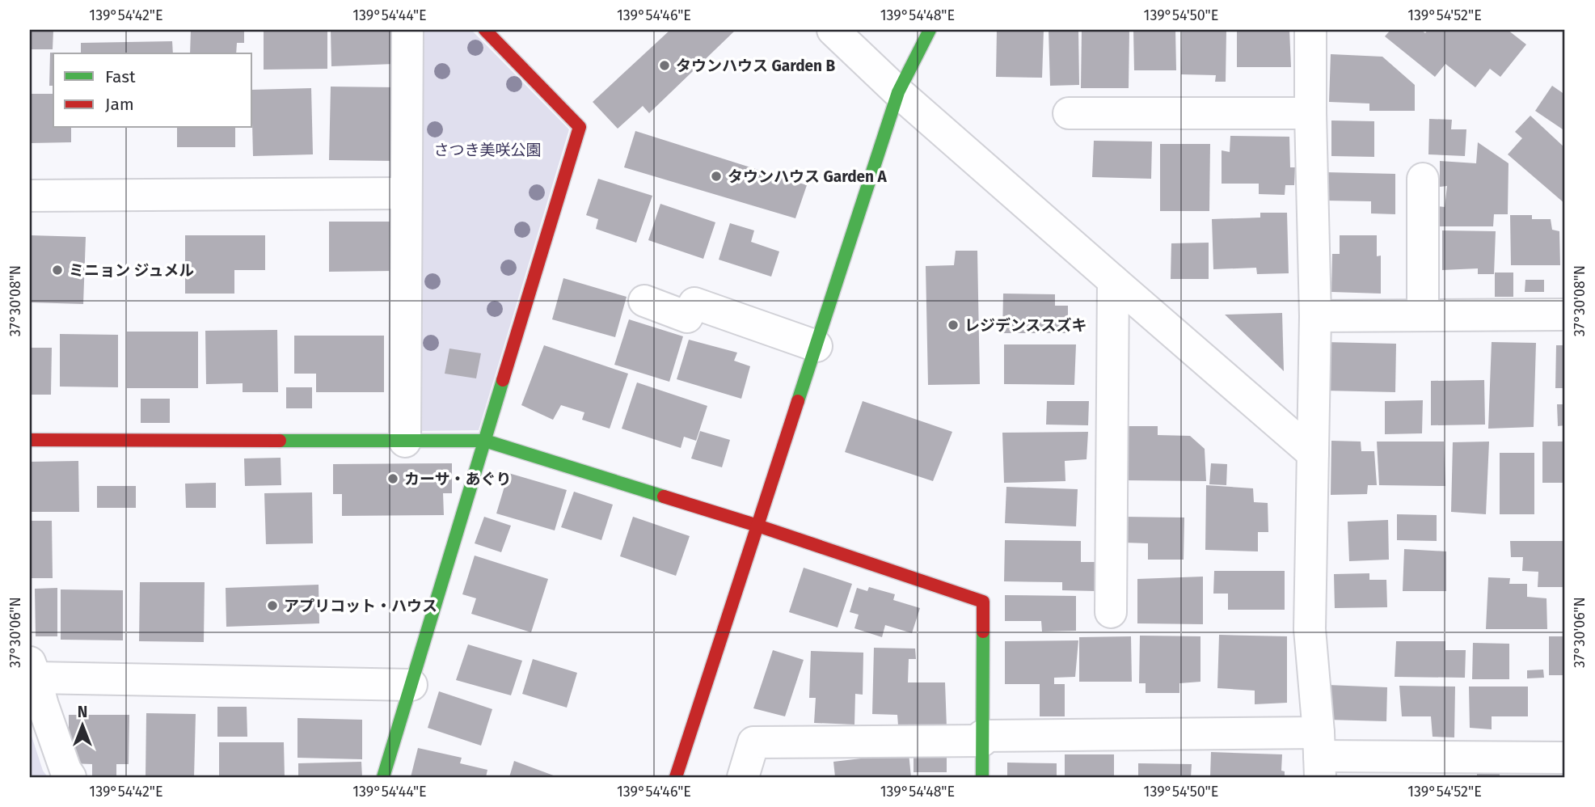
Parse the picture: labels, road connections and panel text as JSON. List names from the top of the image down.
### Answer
{
  "parks": ["さつき美咲公園"],
  "places": [
    "タウンハウス Garden B",
    "タウンハウス Garden A",
    "ミニョン ジュメル",
    "レジデンススズキ",
    "カーサ・あぐり",
    "アプリコット・ハウス"
  ],
  "legend": ["Fast", "Jam"],
  "north": "top",
  "coordinates": [
    "139°54'42\"E",
    "139°54'44\"E",
    "139°54'46\"E",
    "139°54'48\"E",
    "139°54'50\"E",
    "139°54'52\"E",
    "37°30'08\"N",
    "37°30'06\"N"
  ]
}
